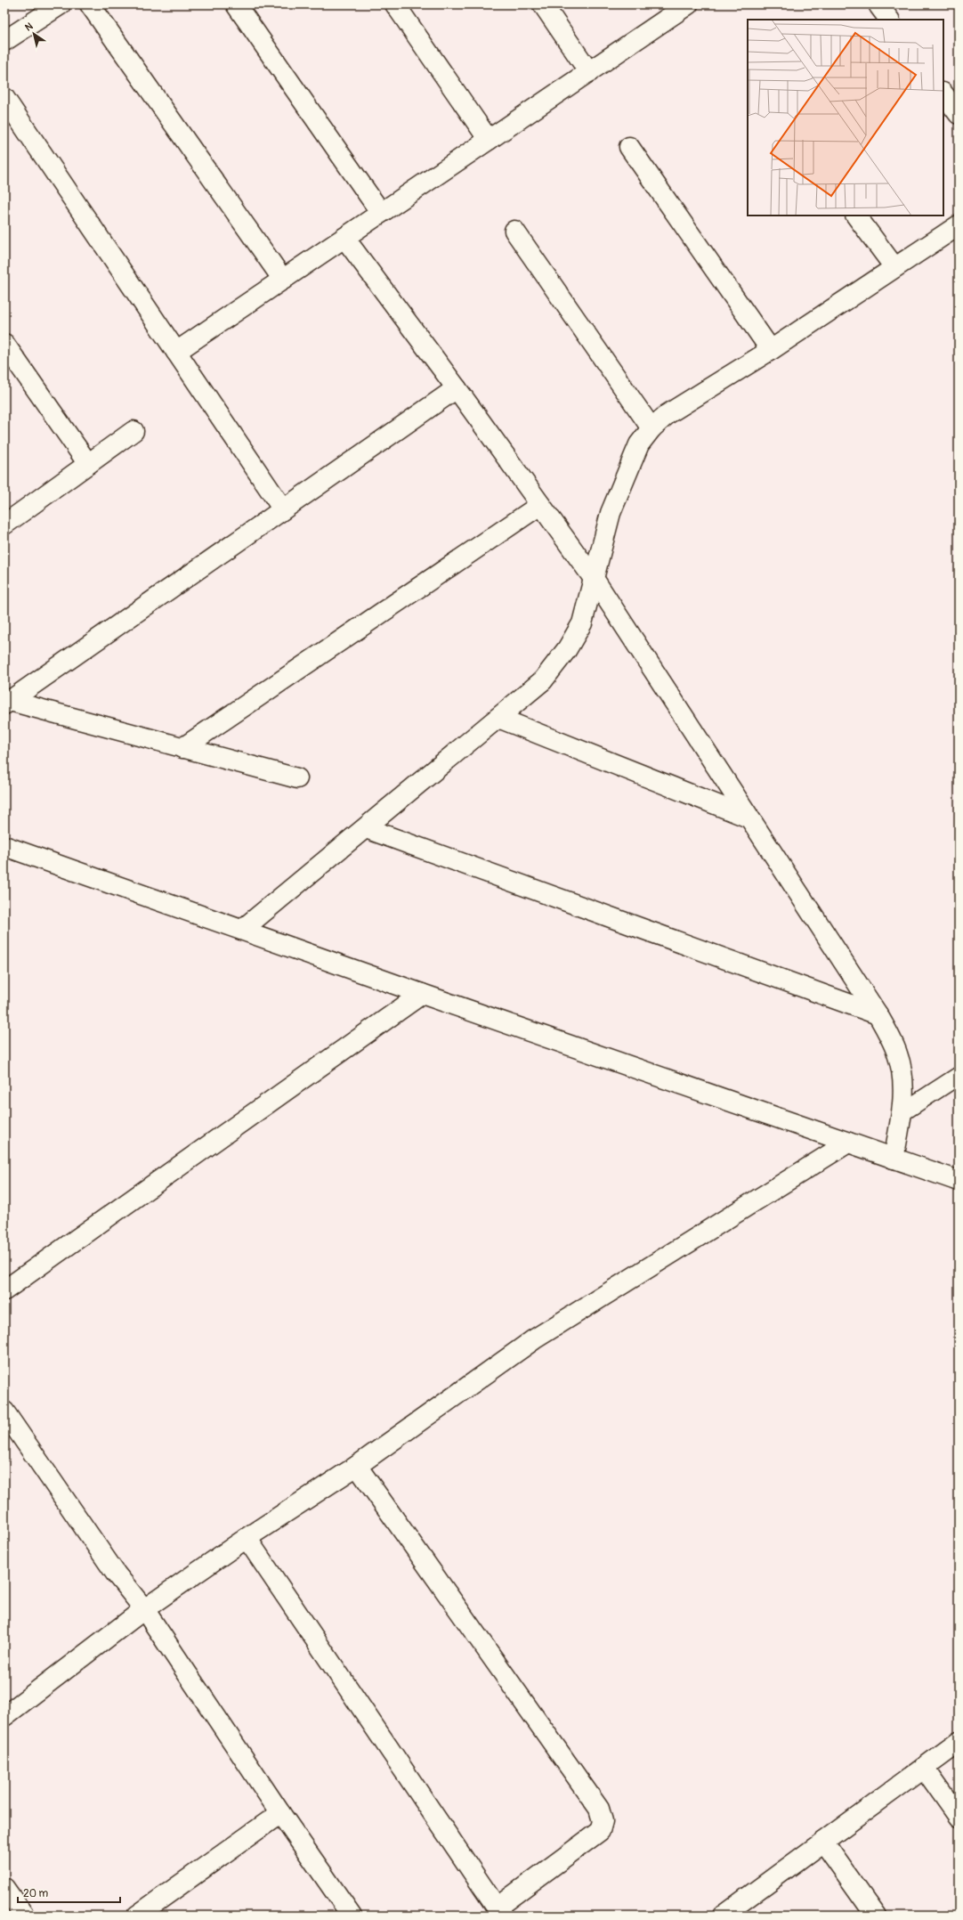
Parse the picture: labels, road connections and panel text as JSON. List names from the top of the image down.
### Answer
{
  "scale_bar": "20 m",
  "north": "top left"
}
